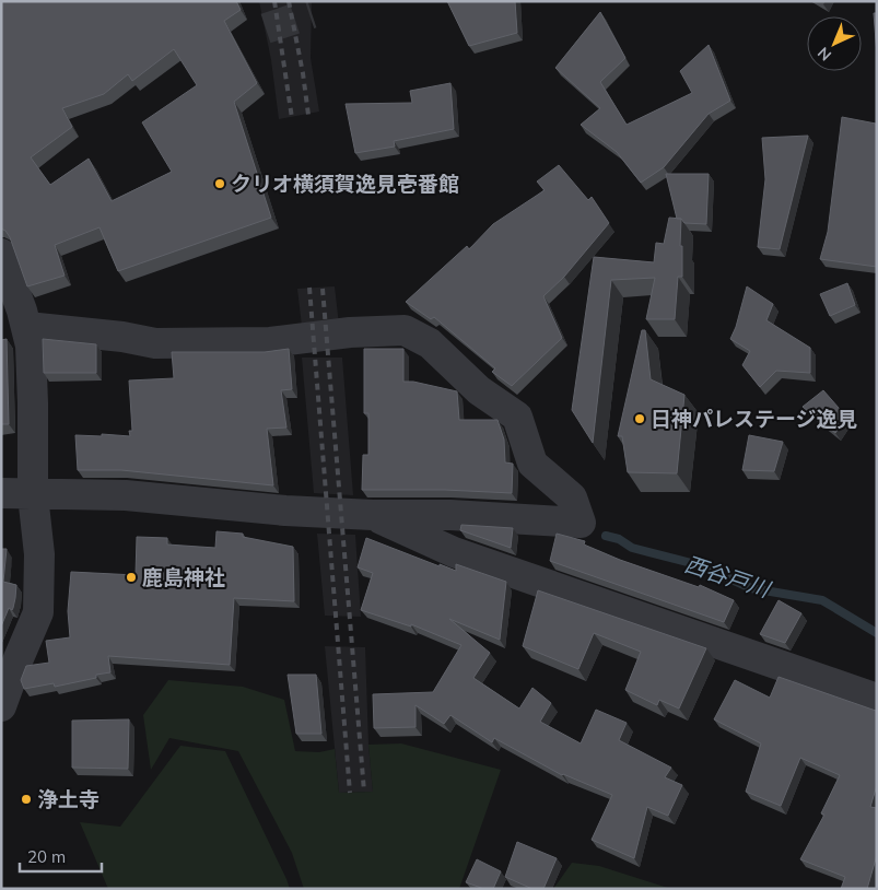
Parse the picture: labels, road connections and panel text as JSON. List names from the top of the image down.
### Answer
{
  "water": ["西谷戸川"],
  "places": [
    "クリオ横須賀逸見壱番館",
    "日神パレステージ逸見",
    "鹿島神社",
    "浄土寺"
  ],
  "scale_bar": "20 m",
  "north": "bottom left"
}
